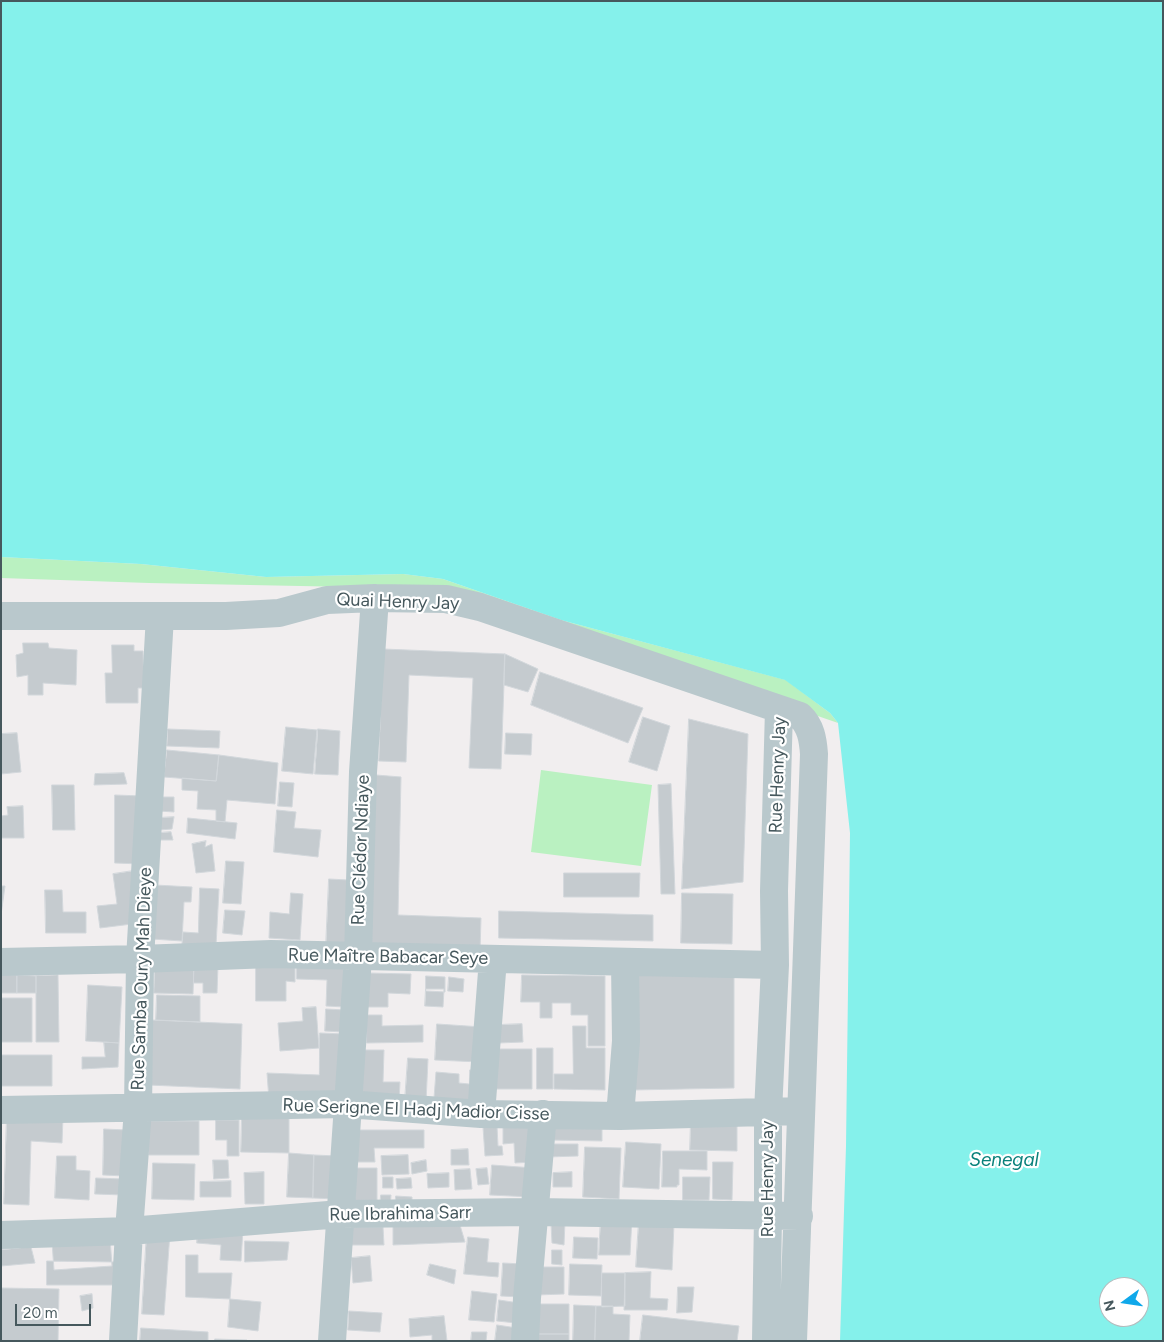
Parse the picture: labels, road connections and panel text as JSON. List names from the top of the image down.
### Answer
{
  "streets": {
    "street": [
      "Quai Henry Jay",
      "Rue Henry Jay",
      "Rue Clédor Ndiaye",
      "Rue Maître Babacar Seye",
      "Rue Samba Oury Mah Dieye",
      "Rue Serigne El Hadj Madior Cisse",
      "Rue Ibrahima Sarr"
    ]
  },
  "crossings": [
    ["Quai Henry Jay", "Rue Henry Jay"],
    ["Quai Henry Jay", "Rue Clédor Ndiaye"],
    ["Quai Henry Jay", "Rue Samba Oury Mah Dieye"],
    ["Rue Henry Jay", "Rue Maître Babacar Seye"],
    ["Rue Henry Jay", "Rue Serigne El Hadj Madior Cisse"],
    ["Rue Henry Jay", "Rue Ibrahima Sarr"],
    ["Rue Clédor Ndiaye", "Rue Maître Babacar Seye"],
    ["Rue Clédor Ndiaye", "Rue Serigne El Hadj Madior Cisse"],
    ["Rue Clédor Ndiaye", "Rue Ibrahima Sarr"],
    ["Rue Maître Babacar Seye", "Rue Samba Oury Mah Dieye"],
    ["Rue Samba Oury Mah Dieye", "Rue Serigne El Hadj Madior Cisse"],
    ["Rue Samba Oury Mah Dieye", "Rue Ibrahima Sarr"]
  ],
  "water": ["Senegal"],
  "scale_bar": "20 m",
  "north": "left"
}
